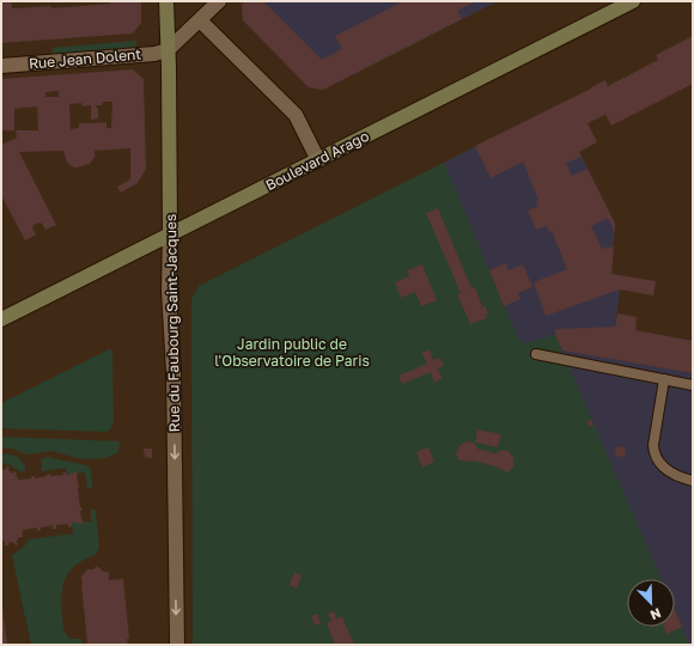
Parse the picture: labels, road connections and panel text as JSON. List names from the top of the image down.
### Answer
{
  "streets": {
    "main road": ["Boulevard Arago", "Rue du Faubourg Saint-Jacques"],
    "street": ["Rue Jean Dolent"]
  },
  "crossings": [
    ["Rue Jean Dolent", "Rue du Faubourg Saint-Jacques"],
    ["Boulevard Arago", "Rue du Faubourg Saint-Jacques"]
  ],
  "one_way": ["Rue du Faubourg Saint-Jacques"],
  "parks": ["Jardin public de l'Observatoire de Paris"],
  "north": "bottom right"
}
